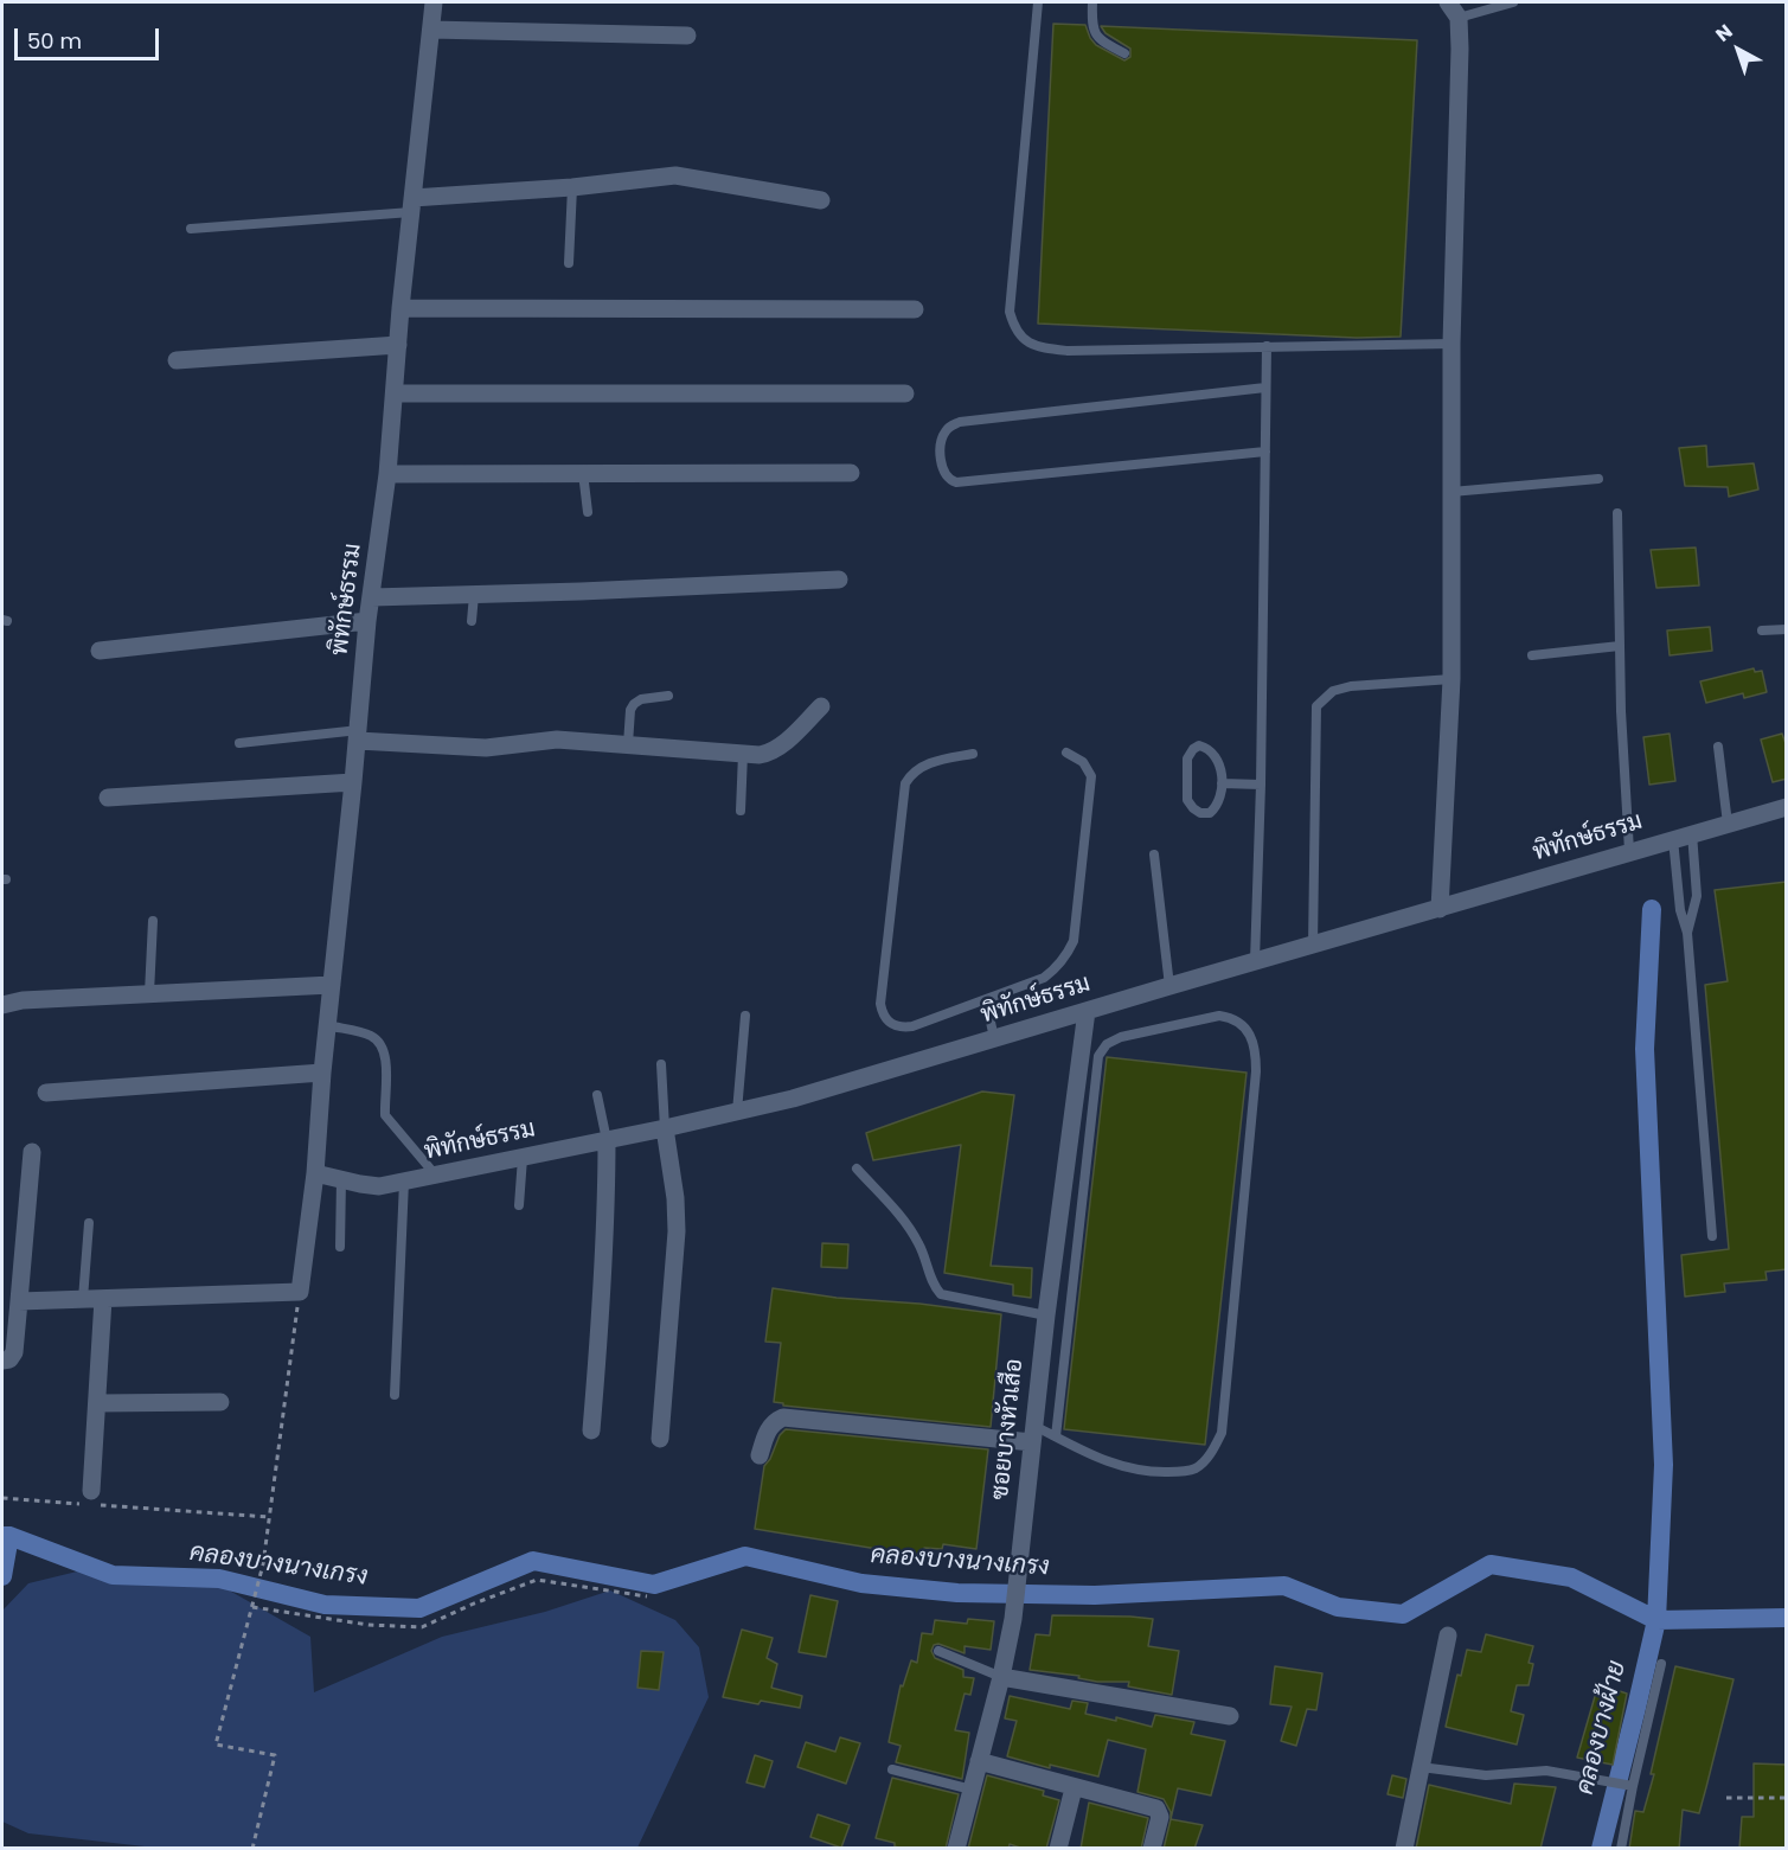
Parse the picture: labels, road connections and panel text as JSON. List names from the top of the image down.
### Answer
{
  "streets": {
    "street": ["พิทักษ์ธรรม", "ซอยบางหัวเสือ"]
  },
  "crossings": [
    ["พิทักษ์ธรรม", "ซอยบางหัวเสือ"]
  ],
  "water": ["คลองบางนางเกรง", "คลองบางฝ้าย"],
  "scale_bar": "50 m",
  "north": "top left"
}
